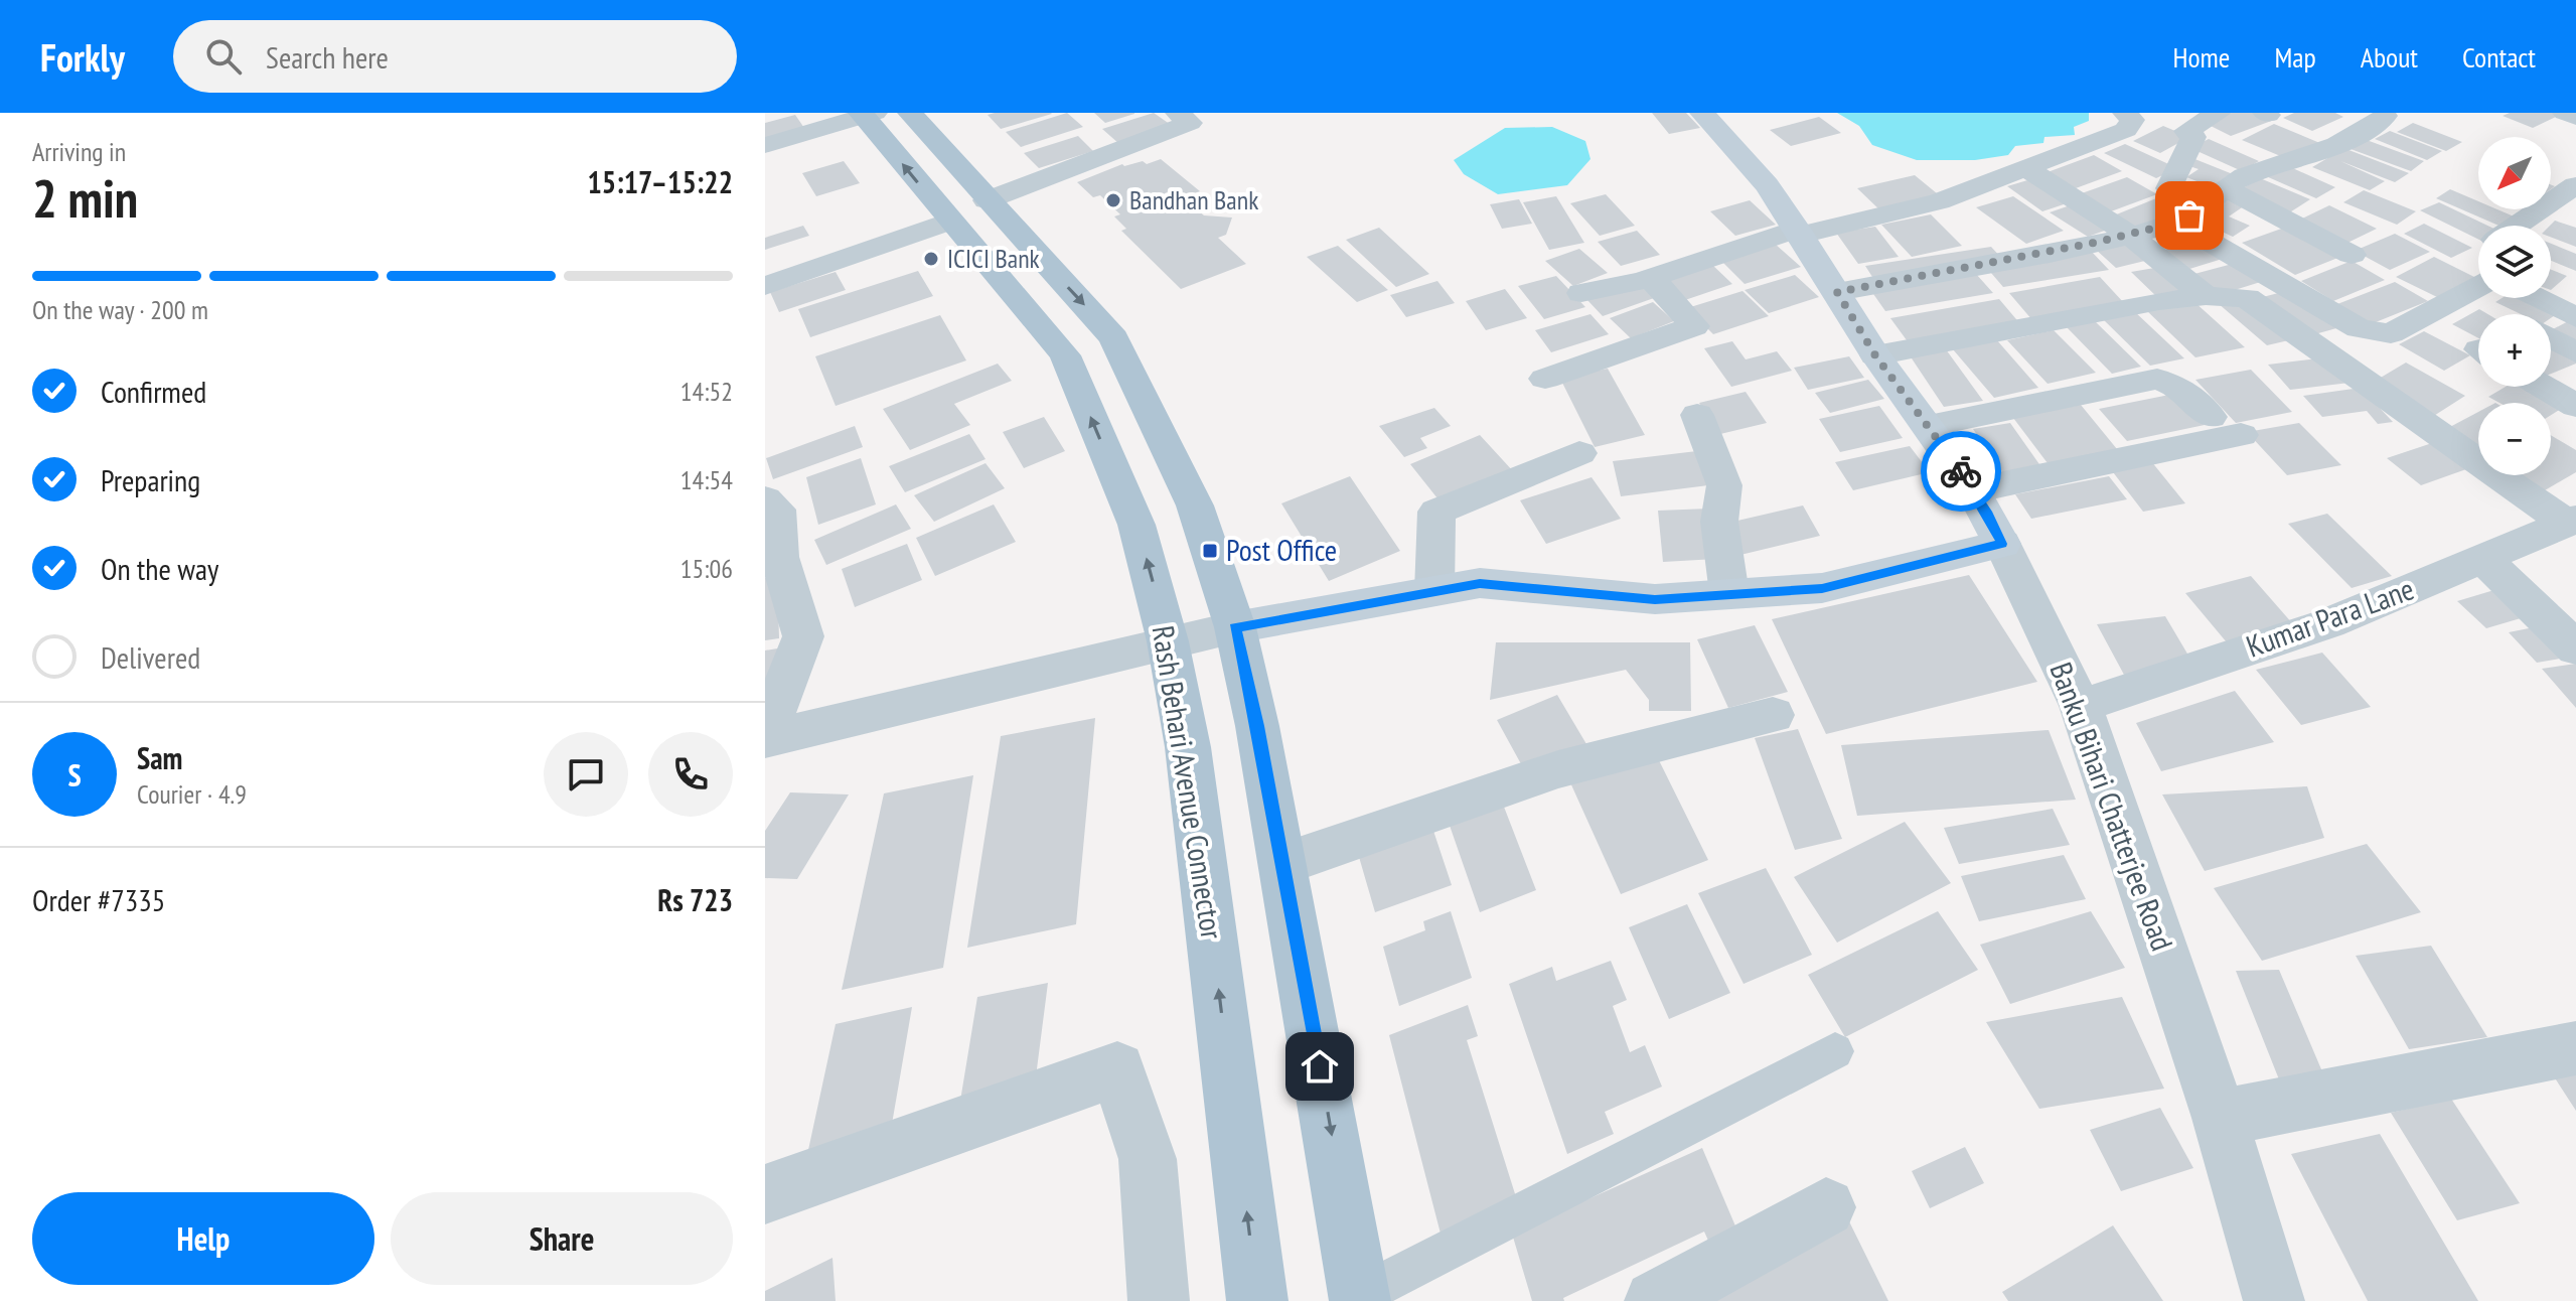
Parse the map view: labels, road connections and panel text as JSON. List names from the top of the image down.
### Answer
{
  "streets": {
    "main road": ["Rash Behari Avenue Connector", "Banku Bihari Chatterjee Road"],
    "street": ["Kumar Para Lane"]
  },
  "crossings": [
    ["Kumar Para Lane", "Banku Bihari Chatterjee Road"]
  ],
  "places": {
    "other": ["Bandhan Bank", "ICICI Bank"],
    "transit": ["Post Office"]
  },
  "north": "bottom left",
  "page": {
    "header": "Forkly",
    "search": "Search here",
    "nav": [
      "Home",
      "Map",
      "About",
      "Contact"
    ],
    "heading": ["2 min", "Arriving in", "15:17–15:22"],
    "panel": [
      "Sam",
      "Courier · 4.9",
      "Order #7335",
      "Rs 723"
    ],
    "map_buttons": ["+", "−"],
    "bar": "On the way · 200 m",
    "list": [
      ["Confirmed", "14:52"],
      ["Preparing", "14:54"],
      ["On the way", "15:06"],
      "Delivered"
    ],
    "round": "S",
    "buttons": ["Help", "Share"]
  }
}
